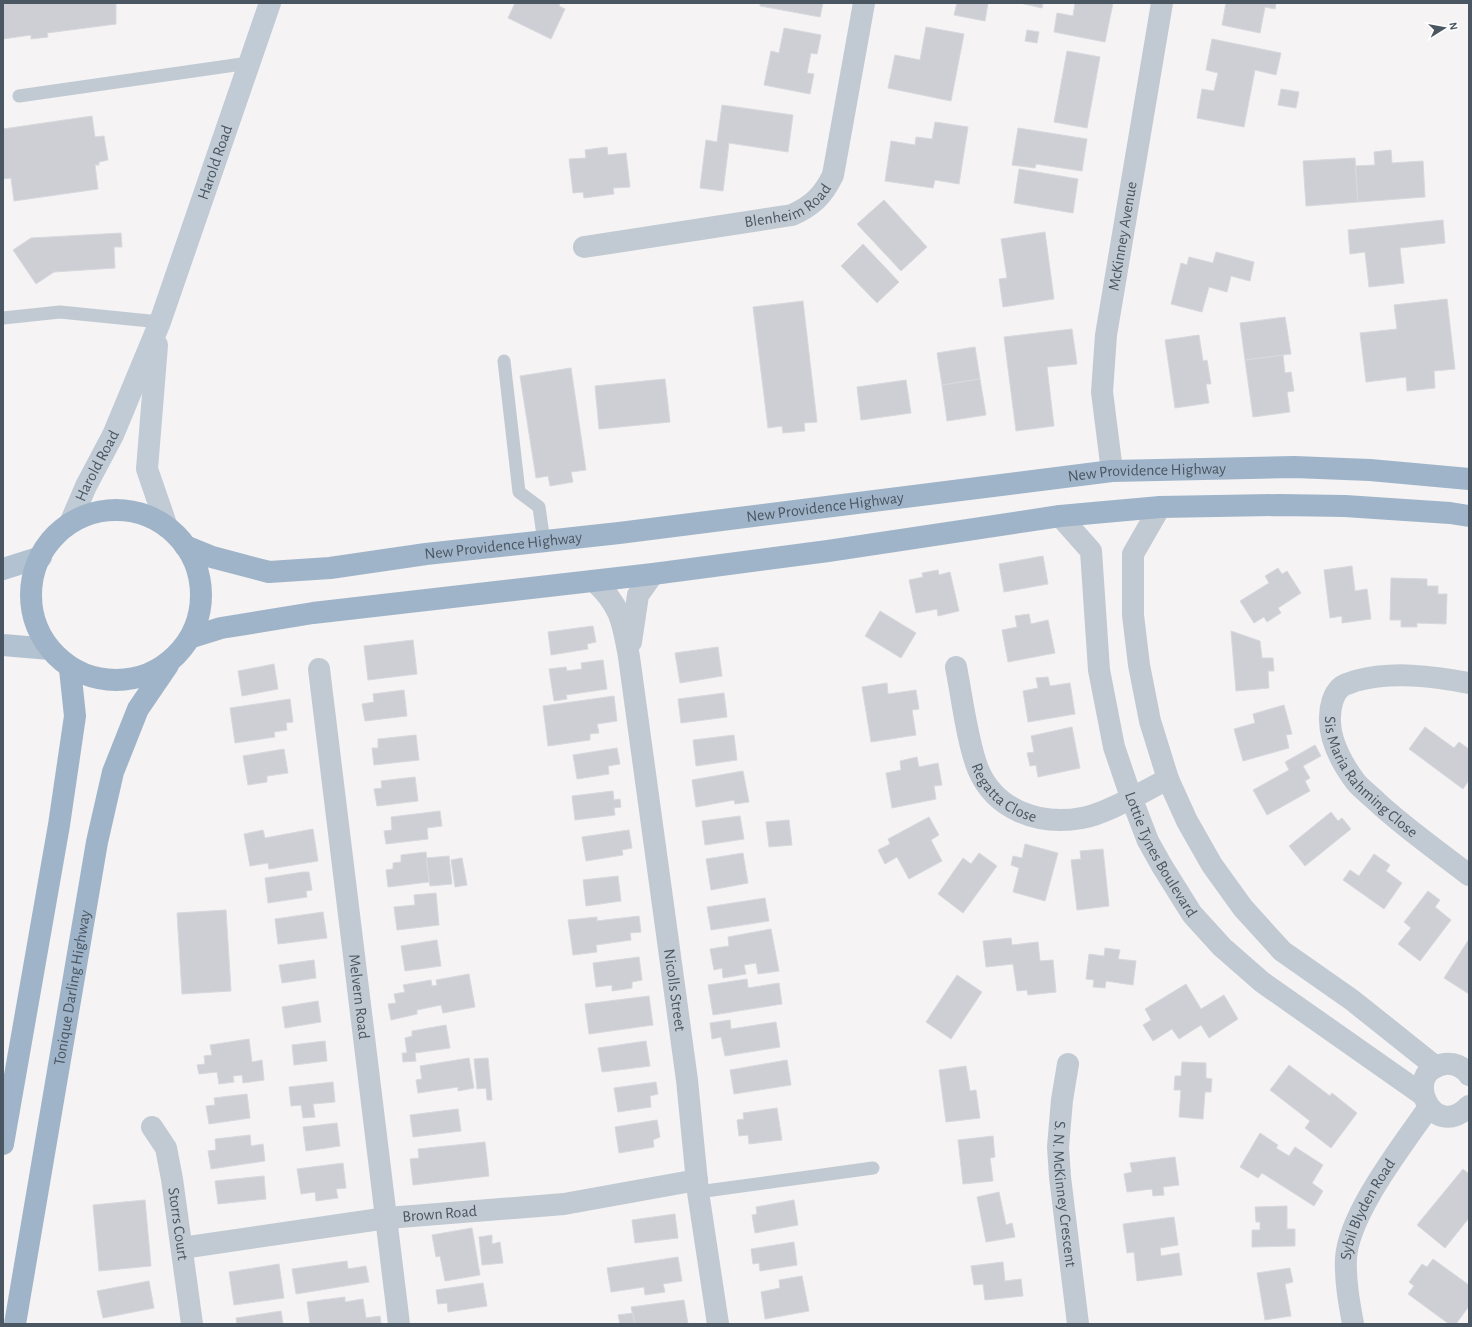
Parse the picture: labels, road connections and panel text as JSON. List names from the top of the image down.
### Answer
{
  "streets": {
    "highway": ["New Providence Highway", "Tonique Darling Highway"],
    "main road": ["Harold Road"],
    "street": [
      "Blenheim Road",
      "McKinney Avenue",
      "Sis Maria Rahming Close",
      "Regatta Close",
      "Lottie Tynes Boulevard",
      "Nicolls Street",
      "Melvern Road",
      "S. N. McKinney Crescent",
      "Sybil Blyden Road",
      "Brown Road",
      "Storrs Court"
    ]
  },
  "crossings": [
    ["McKinney Avenue", "New Providence Highway"],
    ["Regatta Close", "Lottie Tynes Boulevard"],
    ["Lottie Tynes Boulevard", "Sybil Blyden Road"],
    ["Nicolls Street", "Brown Road"],
    ["Melvern Road", "Brown Road"],
    ["Brown Road", "Storrs Court"]
  ],
  "north": "right"
}
